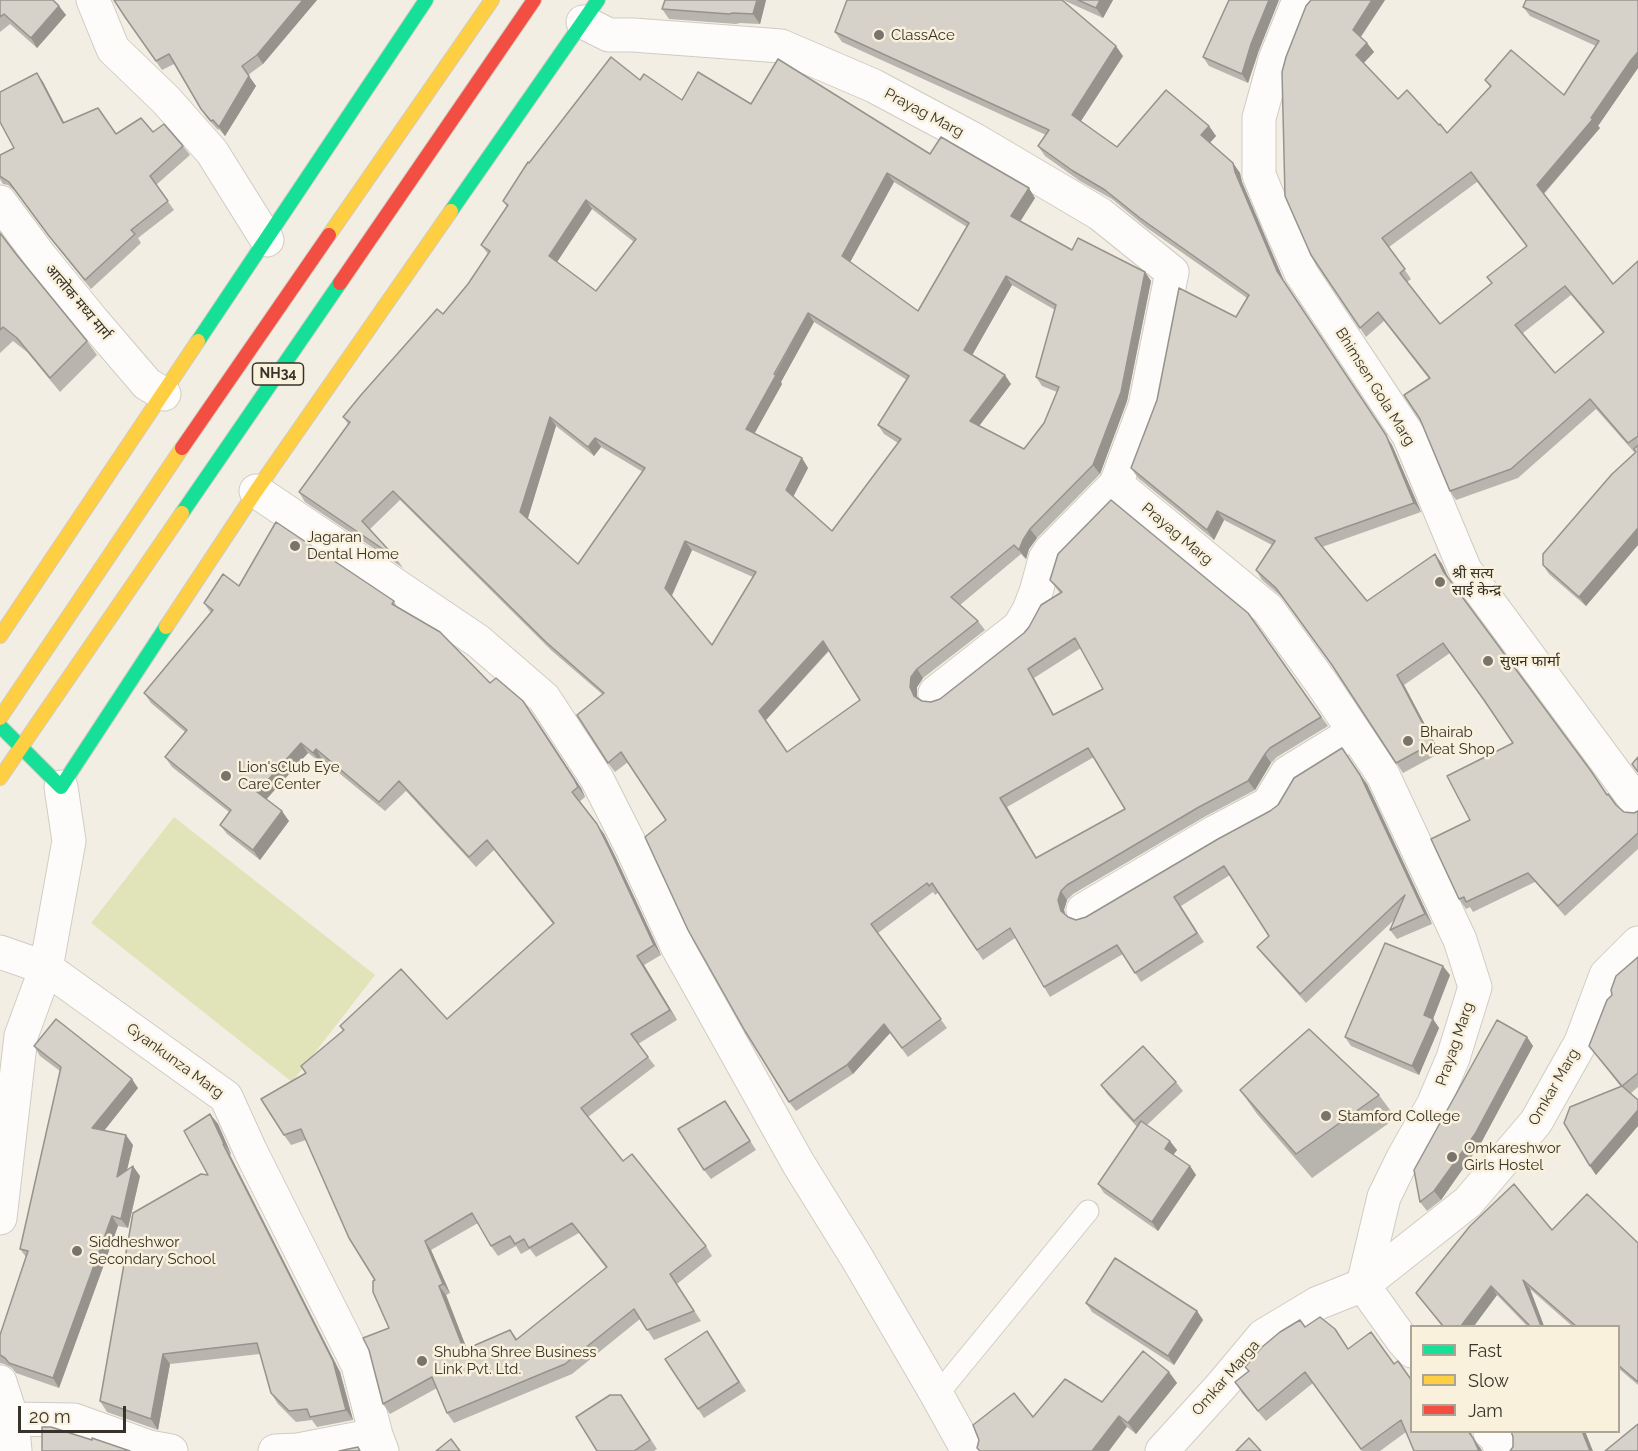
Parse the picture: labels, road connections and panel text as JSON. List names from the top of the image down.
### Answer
{
  "streets": {
    "main road": ["NH34"],
    "street": [
      "Prayag Marg",
      "आलोक मध्य मार्ग",
      "Bhimsen Gola Marg",
      "Gyankunza Marg",
      "Omkar Marg",
      "Omkar Marga"
    ]
  },
  "crossings": [
    ["Prayag Marg", "Omkar Marg"],
    ["Prayag Marg", "Omkar Marga"],
    ["Omkar Marg", "Omkar Marga"]
  ],
  "places": [
    "ClassAce",
    "Jagaran Dental Home",
    "श्री सत्य साई केन्द्र",
    "सुधन फार्मा",
    "Bhairab Meat Shop",
    "Lion'sClub Eye Care Center",
    "Stamford College",
    "Omkareshwor Girls Hostel",
    "Siddheshwor Secondary School",
    "Shubha Shree Business Link Pvt. Ltd."
  ],
  "legend": ["Fast", "Slow", "Jam"],
  "scale_bar": "20 m"
}
